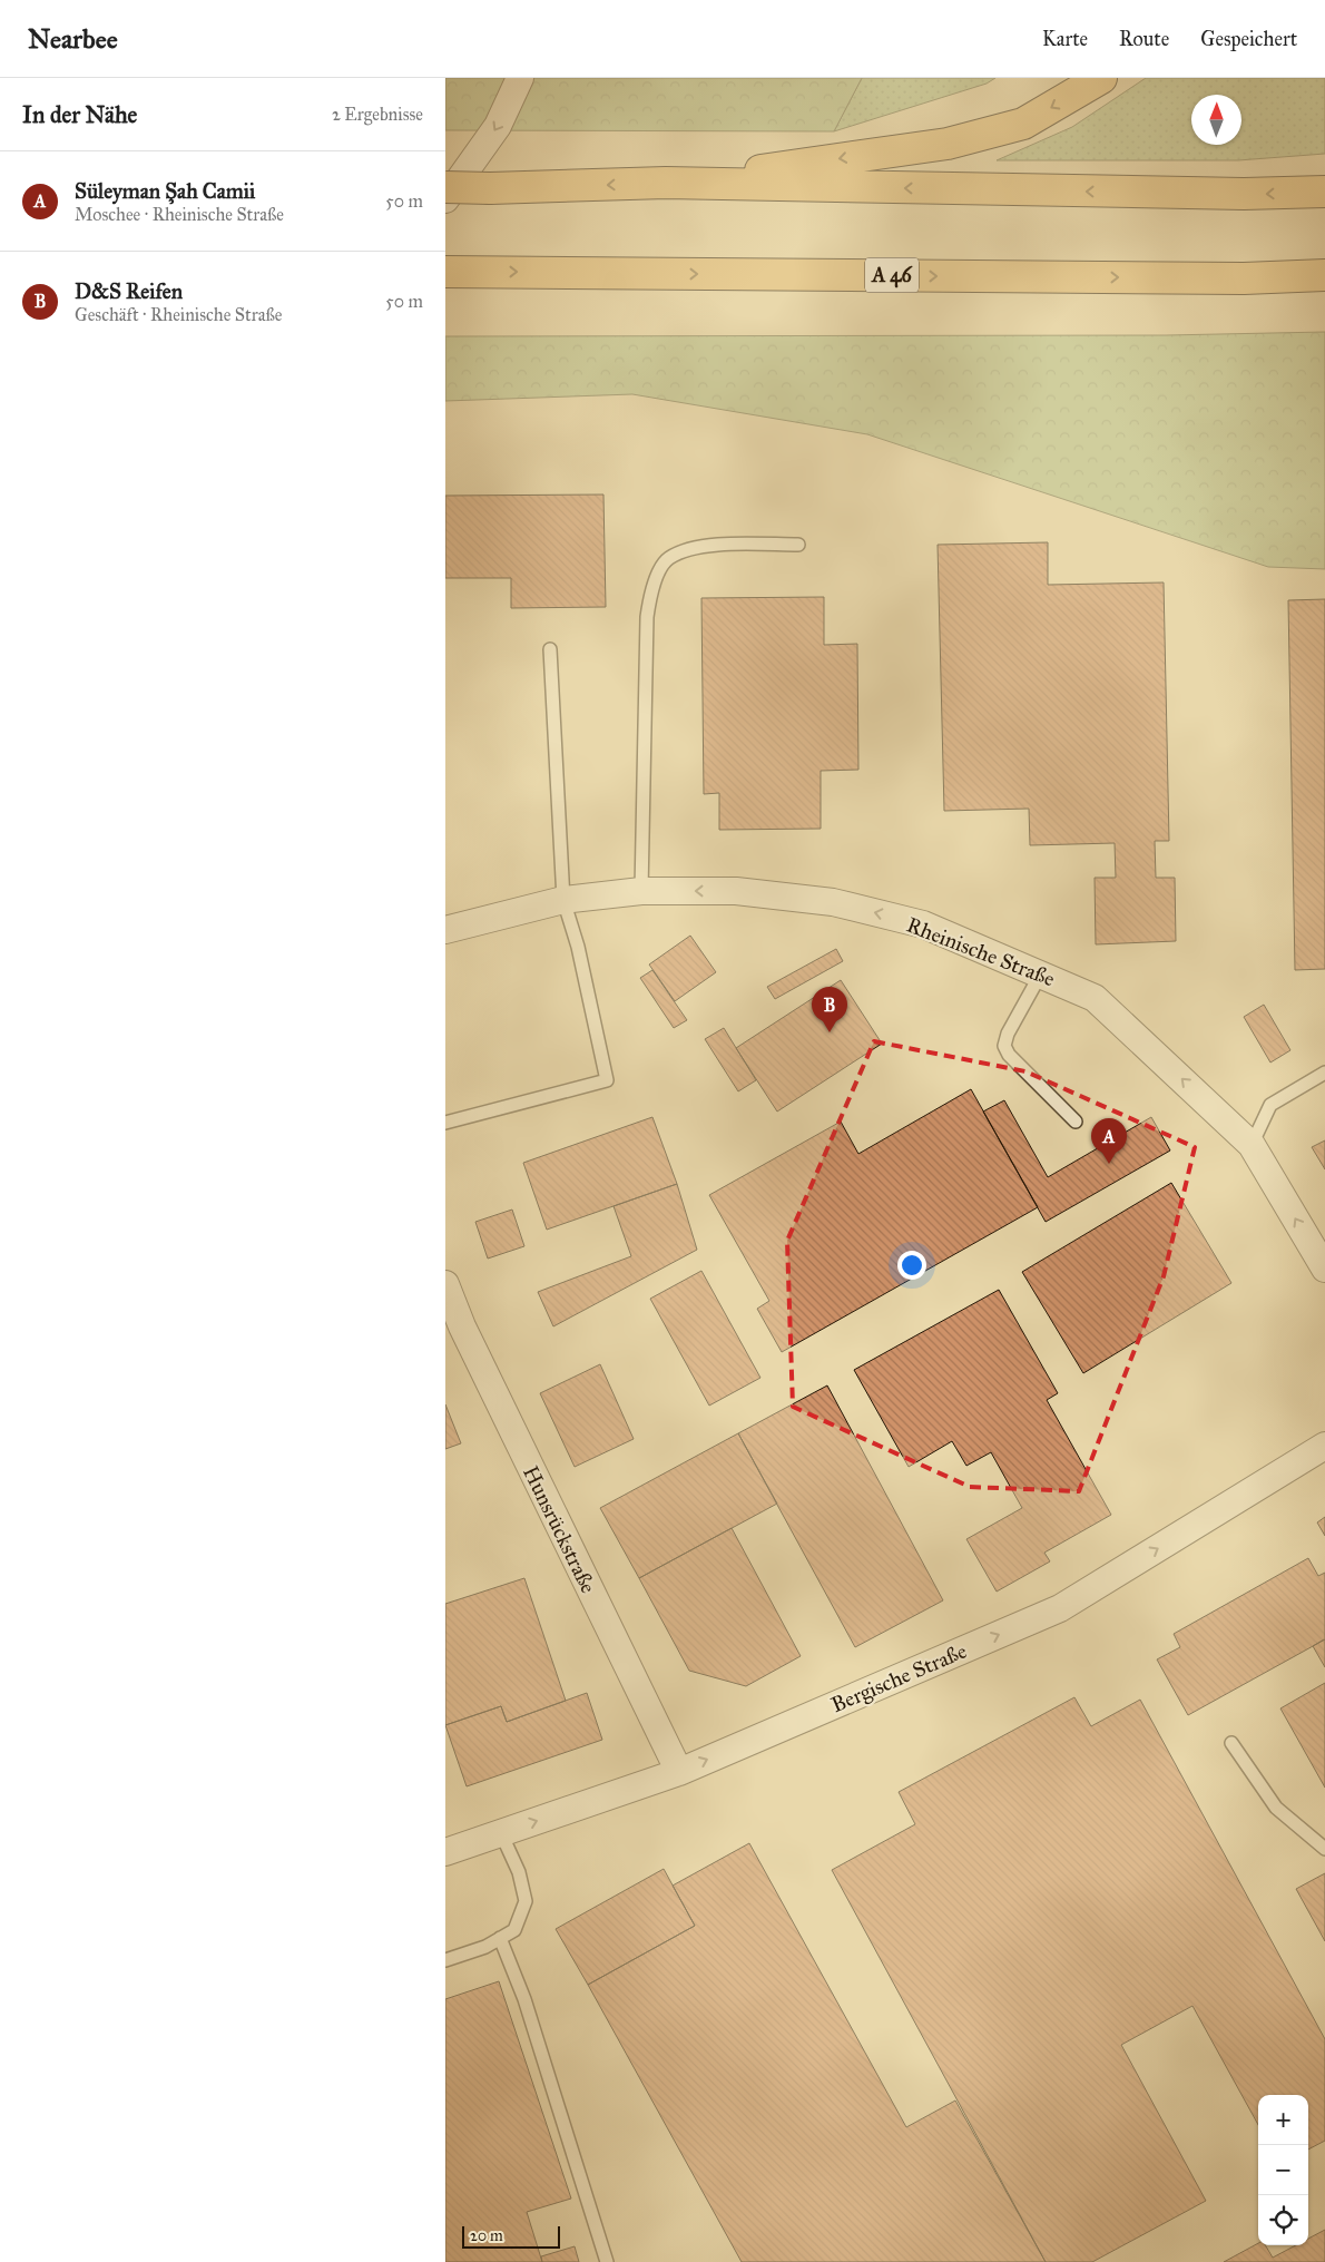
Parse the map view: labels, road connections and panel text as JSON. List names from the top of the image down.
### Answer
{
  "streets": {
    "highway": ["A 46"],
    "street": ["Rheinische Straße", "Hunsrückstraße", "Bergische Straße"]
  },
  "crossings": [
    ["Hunsrückstraße", "Bergische Straße"]
  ],
  "one_way": ["Rheinische Straße", "Bergische Straße"],
  "scale_bar": "20 m",
  "north": "top",
  "page": {
    "header": "Nearbee",
    "nav": ["Karte", "Route", "Gespeichert"],
    "heading": ["In der Nähe", "2 Ergebnisse"],
    "list": [
      {
        "mark": "A",
        "name": "Süleyman Şah Camii",
        "note": "Moschee · Rheinische Straße",
        "value": "50 m"
      },
      {
        "mark": "B",
        "name": "D&S Reifen",
        "note": "Geschäft · Rheinische Straße",
        "value": "50 m"
      }
    ],
    "pins": ["B", "A"],
    "map_buttons": ["+", "−"],
    "scale": "20 m"
  }
}
